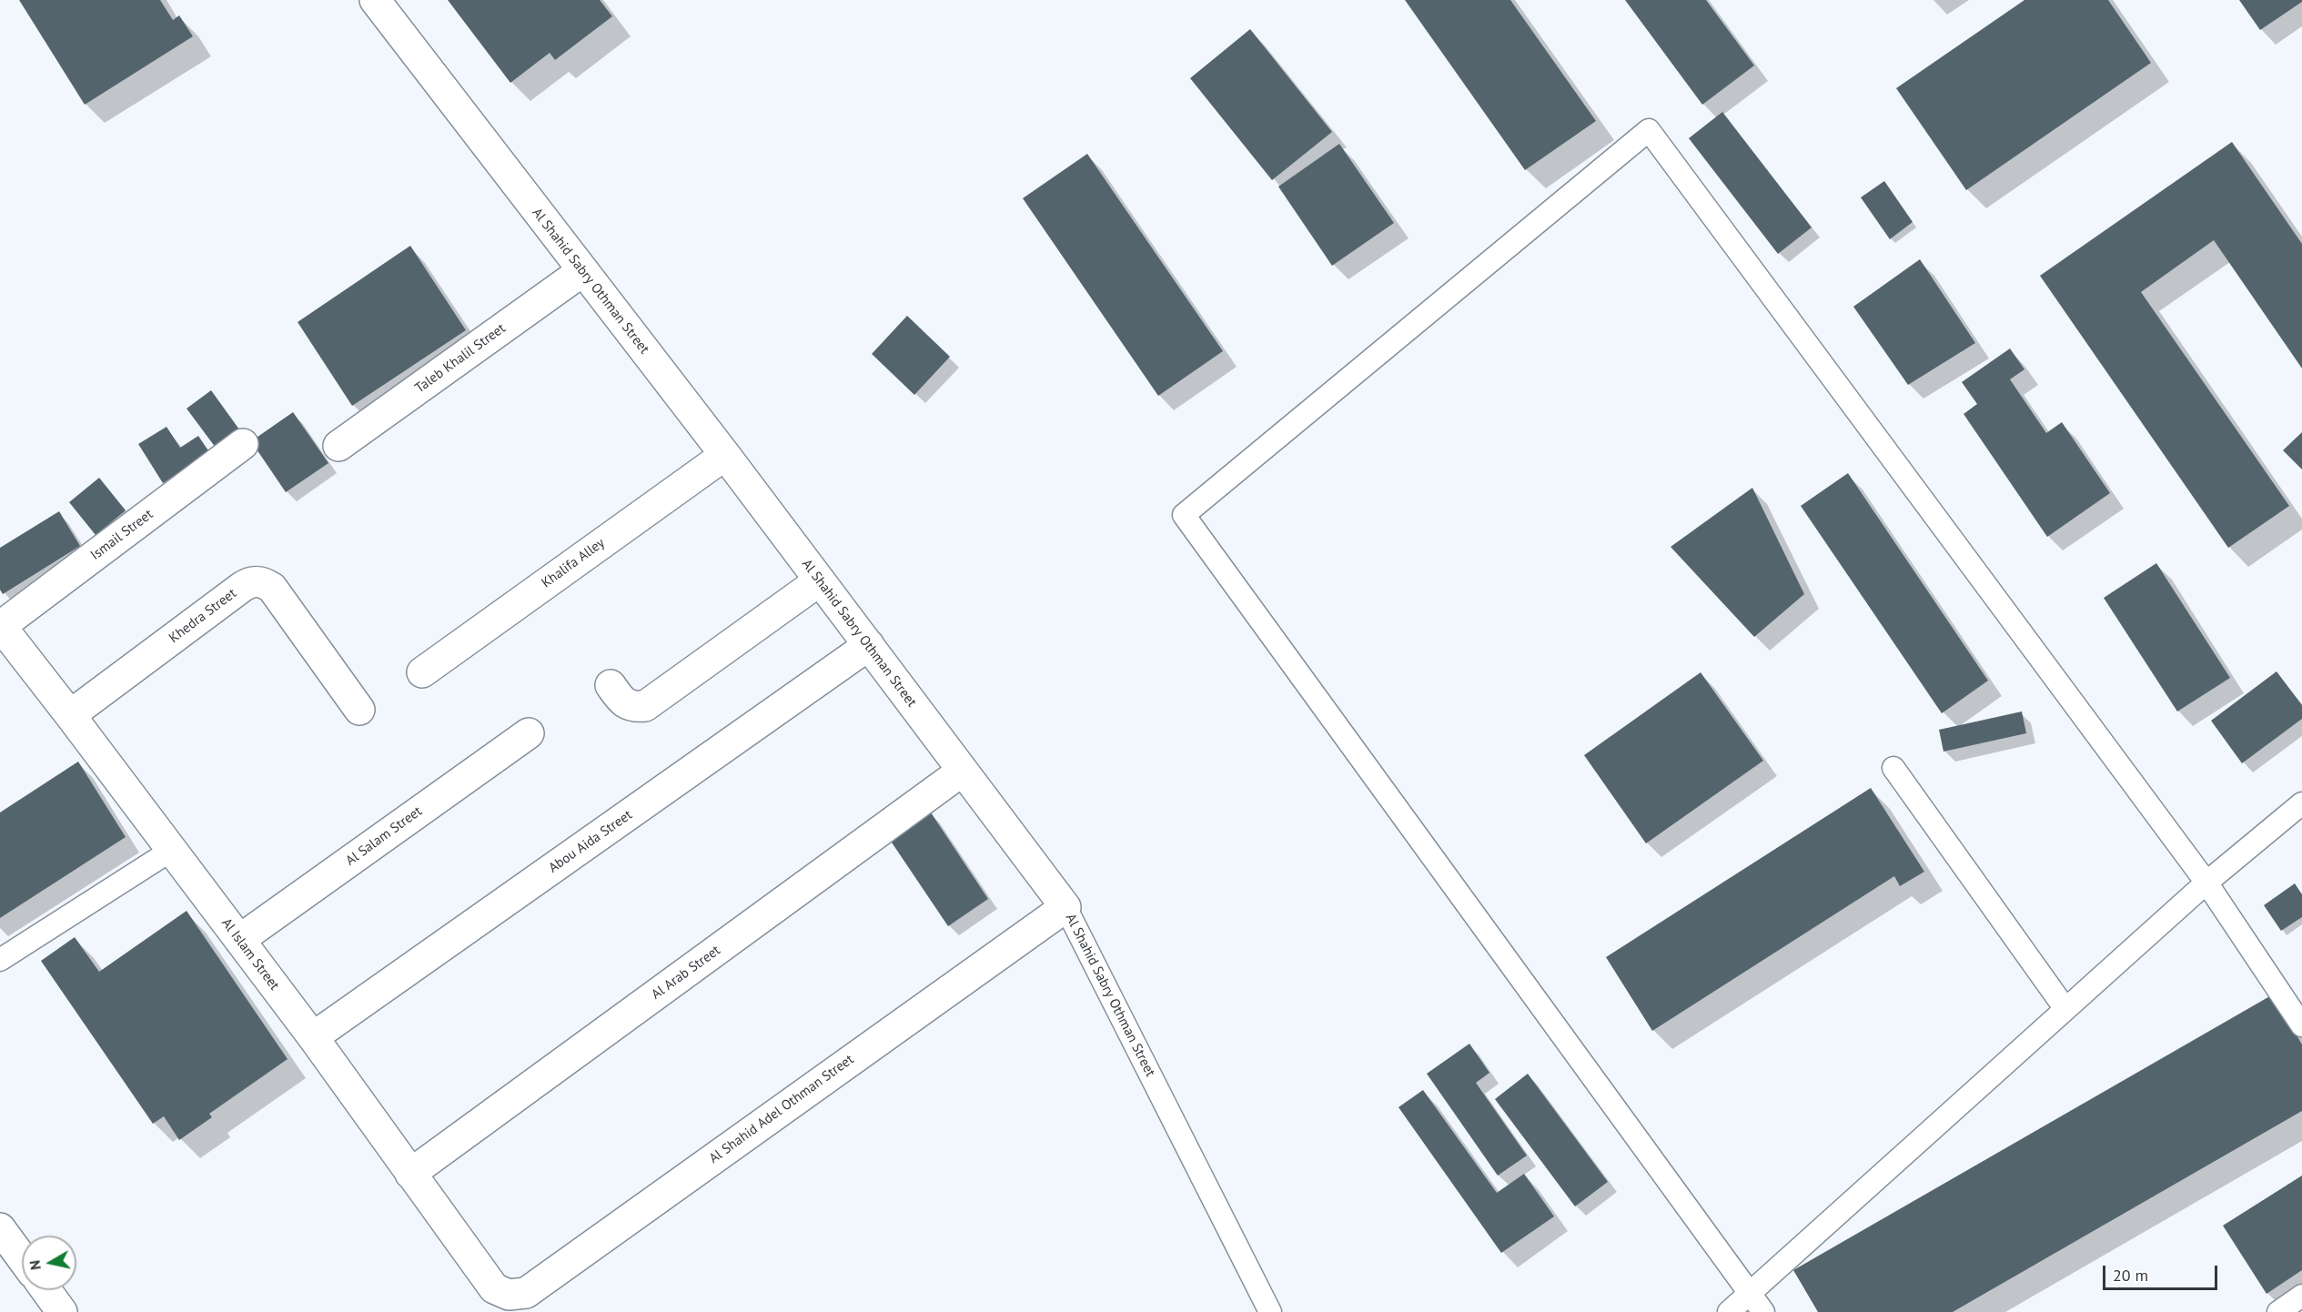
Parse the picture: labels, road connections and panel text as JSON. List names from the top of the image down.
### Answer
{
  "streets": {
    "street": [
      "Al Shahid Sabry Othman Street",
      "Taleb Khalil Street",
      "Ismail Street",
      "Khalifa Alley",
      "Khedra Street",
      "Al Salam Street",
      "Abou Aida Street",
      "Al Islam Street",
      "Al Arab Street",
      "Al Shahid Adel Othman Street"
    ]
  },
  "crossings": [
    ["Al Shahid Sabry Othman Street", "Taleb Khalil Street"],
    ["Al Shahid Sabry Othman Street", "Khalifa Alley"],
    ["Al Shahid Sabry Othman Street", "Abou Aida Street"],
    ["Al Shahid Sabry Othman Street", "Al Arab Street"],
    ["Al Shahid Sabry Othman Street", "Al Shahid Adel Othman Street"],
    ["Ismail Street", "Al Islam Street"],
    ["Khedra Street", "Al Islam Street"],
    ["Al Salam Street", "Al Islam Street"],
    ["Abou Aida Street", "Al Islam Street"],
    ["Al Islam Street", "Al Arab Street"],
    ["Al Islam Street", "Al Shahid Adel Othman Street"]
  ],
  "scale_bar": "20 m",
  "north": "left"
}
